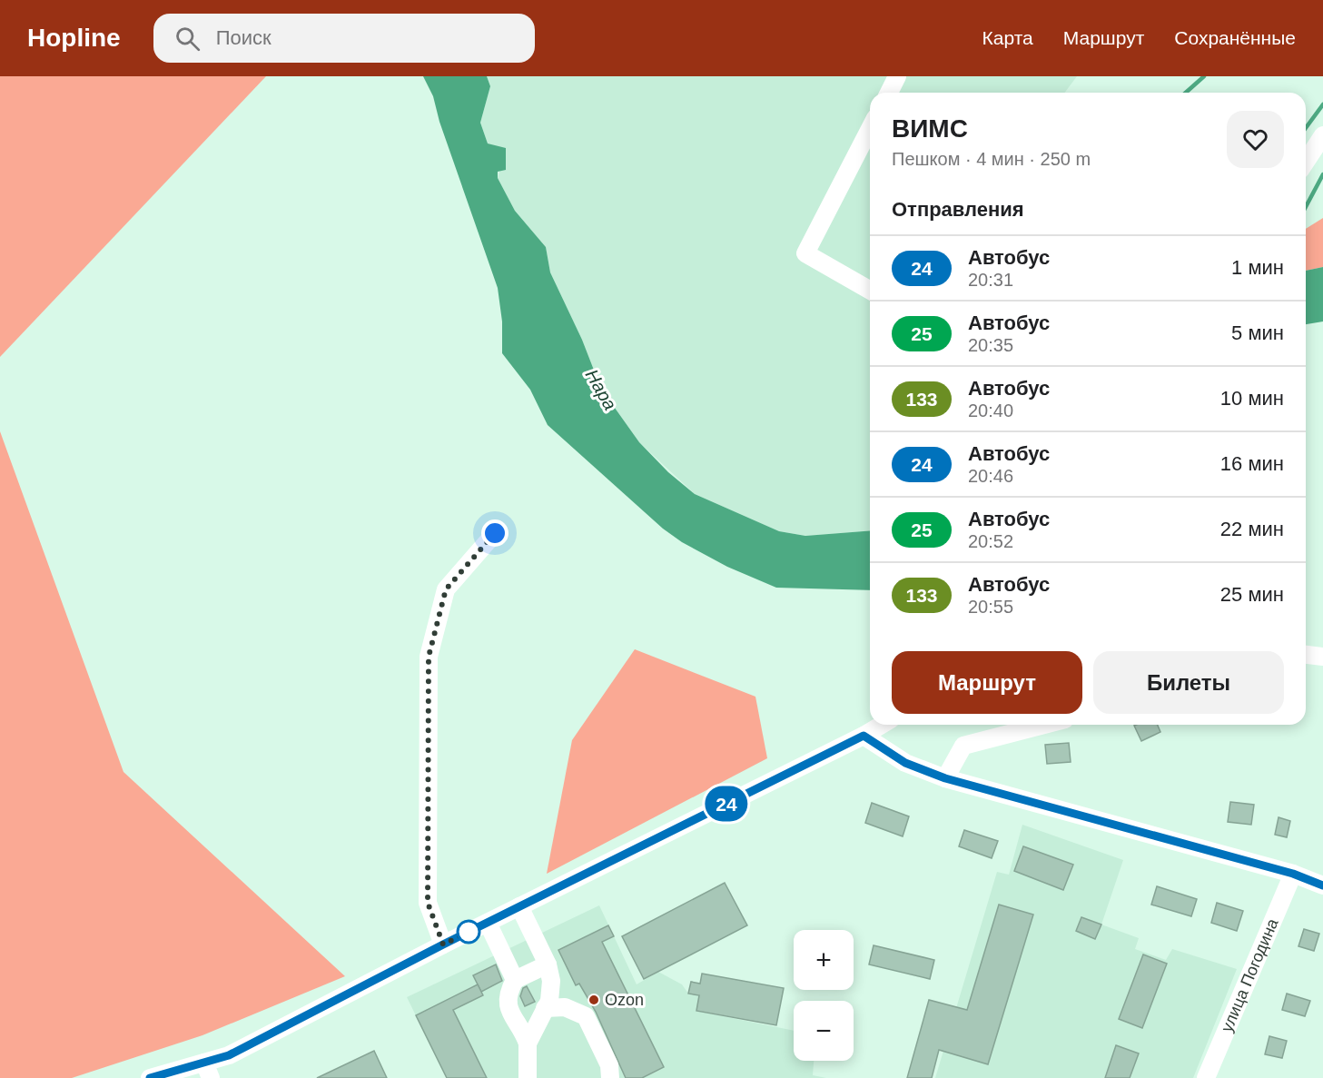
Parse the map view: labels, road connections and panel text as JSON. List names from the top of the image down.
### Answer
{
  "streets": {
    "street": ["улица Погодина"]
  },
  "water": ["Нара"],
  "places": ["Ozon"],
  "lines": ["bus line 24"],
  "page": {
    "header": "Hopline",
    "search": "Поиск",
    "nav": ["Карта", "Маршрут", "Сохранённые"],
    "on_map": "24",
    "heading": [
      ["ВИМС", "Пешком · 4 мин · 250 m"],
      "Отправления"
    ],
    "list": [
      {
        "mark": "24",
        "name": "Автобус",
        "note": "20:31",
        "value": "1 мин"
      },
      {
        "mark": "25",
        "name": "Автобус",
        "note": "20:35",
        "value": "5 мин"
      },
      {
        "mark": "133",
        "name": "Автобус",
        "note": "20:40",
        "value": "10 мин"
      },
      {
        "mark": "24",
        "name": "Автобус",
        "note": "20:46",
        "value": "16 мин"
      },
      {
        "mark": "25",
        "name": "Автобус",
        "note": "20:52",
        "value": "22 мин"
      },
      {
        "mark": "133",
        "name": "Автобус",
        "note": "20:55",
        "value": "25 мин"
      }
    ],
    "buttons": ["Маршрут", "Билеты"],
    "map_buttons": ["+", "−"]
  }
}
